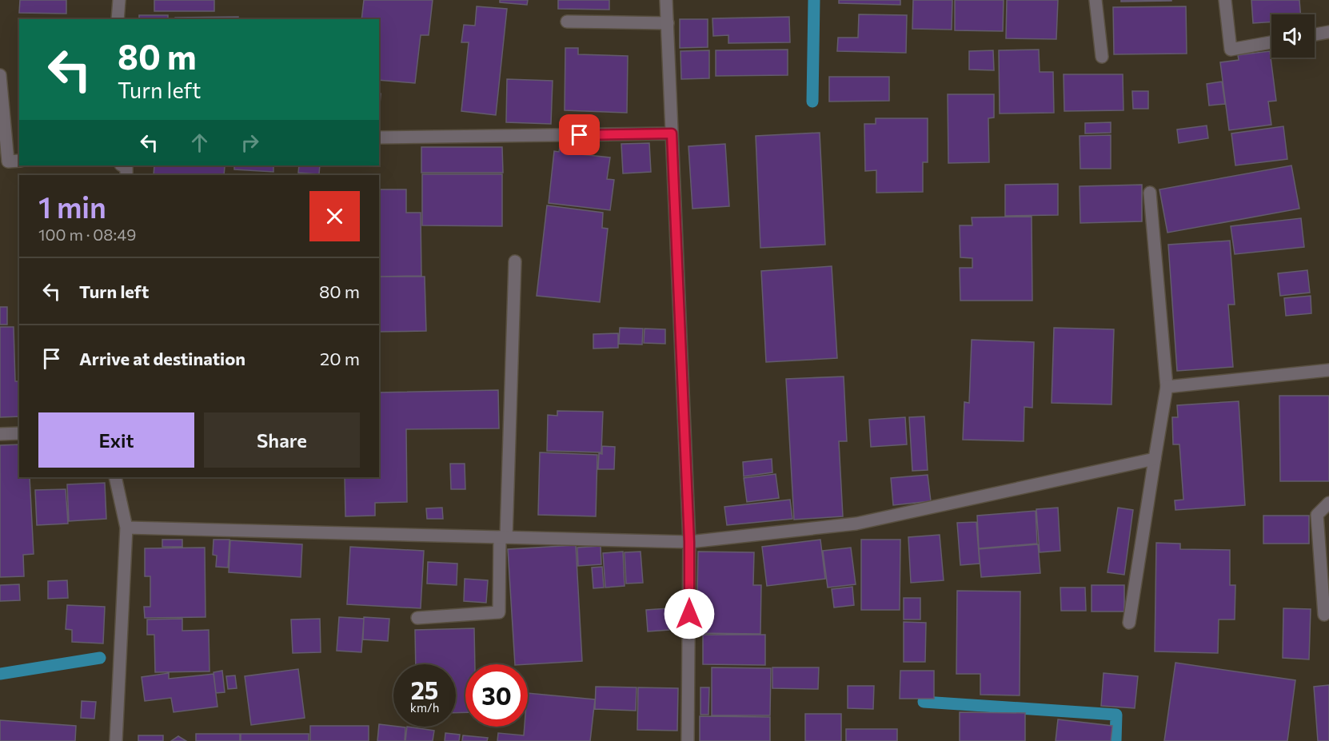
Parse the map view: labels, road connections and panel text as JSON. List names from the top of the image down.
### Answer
{
  "page": {
    "turn": ["80 m", "Turn left"],
    "heading": ["1 min", "100 m · 08:49"],
    "list": [
      {
        "name": "Turn left",
        "value": "80 m"
      },
      {
        "name": "Arrive at destination",
        "value": "20 m"
      }
    ],
    "buttons": ["Exit", "Share"],
    "speed": "25 km/h",
    "limit": "30"
  }
}
